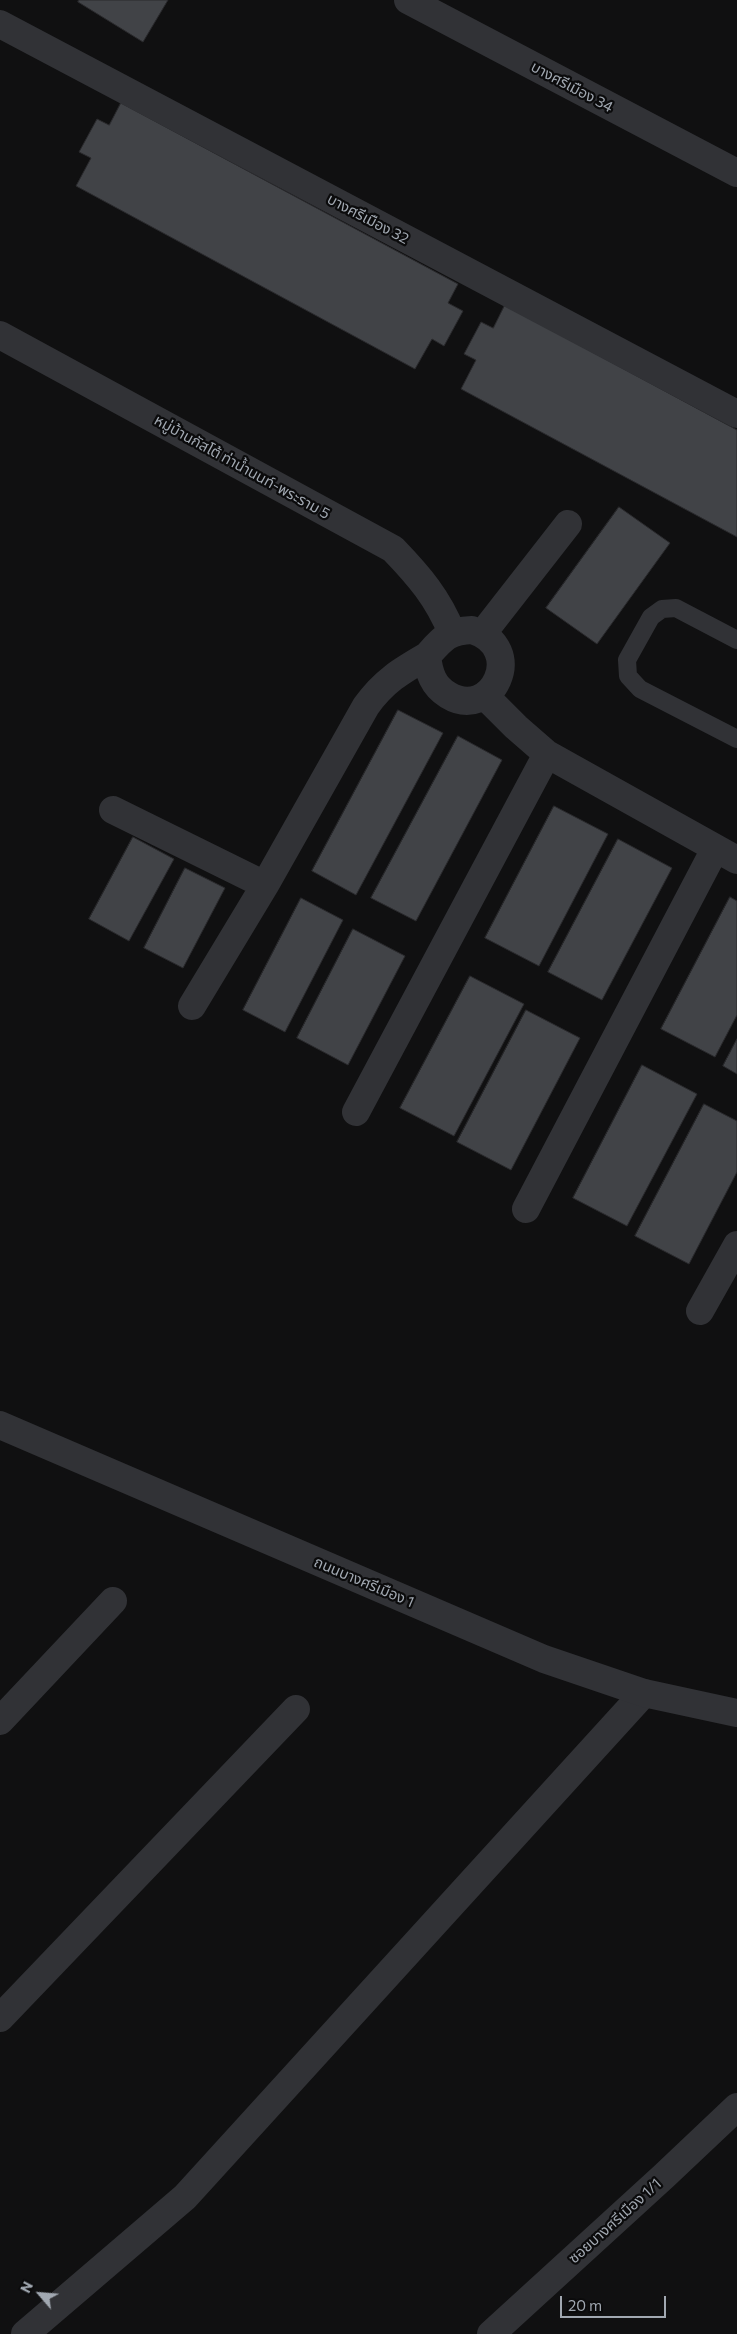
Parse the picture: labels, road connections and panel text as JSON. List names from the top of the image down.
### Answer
{
  "streets": {
    "street": [
      "บางศรีเมือง 34",
      "บางศรีเมือง 32",
      "หมู่บ้านกัสโต้ ท่าน้ำนนท์-พระราม 5",
      "ถนนบางศรีเมือง 1",
      "ซอยบางศรีเมือง 1/1"
    ]
  },
  "scale_bar": "20 m",
  "north": "top left"
}
